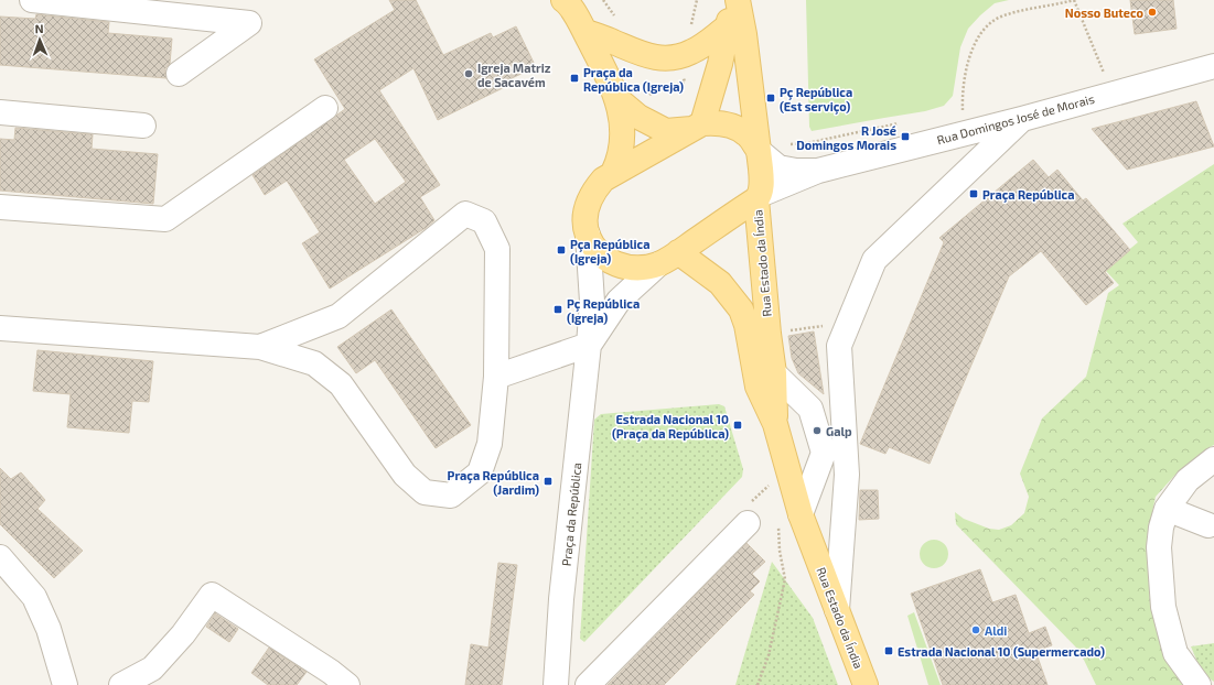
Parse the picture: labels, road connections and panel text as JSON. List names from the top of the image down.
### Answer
{
  "streets": {
    "main road": ["Rua Estado da Índia", "Praça da República"],
    "street": ["Rua Domingos José de Morais"]
  },
  "crossings": [
    ["Rua Domingos José de Morais", "Rua Estado da Índia"],
    ["Rua Domingos José de Morais", "Praça da República"],
    ["Rua Estado da Índia", "Praça da República"]
  ],
  "places": {
    "other": [
      "Nosso Buteco",
      "Igreja Matriz de Sacavém",
      "Galp",
      "Aldi"
    ],
    "transit": [
      "Praça da República (Igreja)",
      "Pç República (Est serviço)",
      "R José Domingos Morais",
      "Praça República",
      "Pça República (Igreja)",
      "Pç República (Igreja)",
      "Estrada Nacional 10 (Praça da República)",
      "Praça República (Jardim)",
      "Estrada Nacional 10 (Supermercado)"
    ]
  },
  "north": "top"
}
